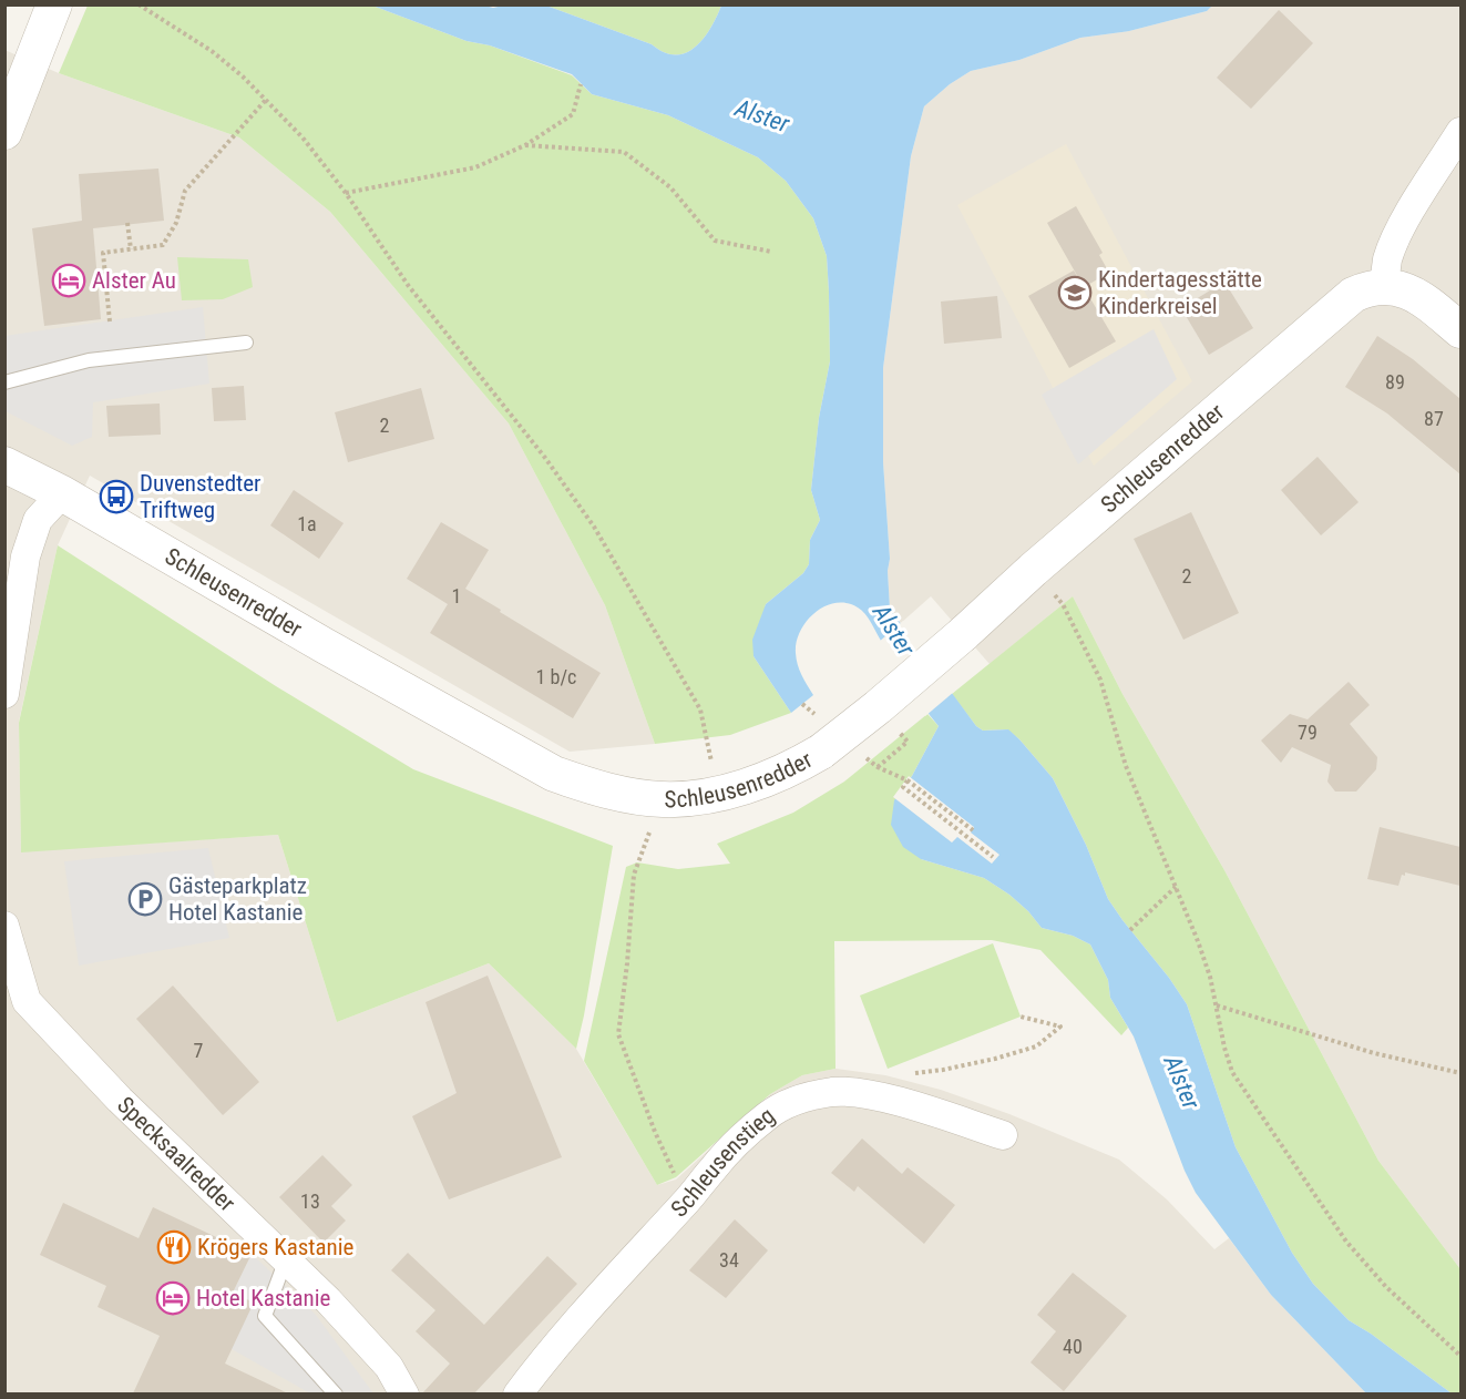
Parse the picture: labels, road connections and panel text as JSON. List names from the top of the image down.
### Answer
{
  "streets": {
    "street": ["Schleusenredder", "Specksaalredder", "Schleusenstieg"]
  },
  "water": ["Alster"],
  "places": {
    "hotel": ["Alster Au", "Hotel Kastanie"],
    "school or university": ["Kindertagesstätte Kinderkreisel"],
    "bus stop": ["Duvenstedter Triftweg"],
    "parking": ["Gästeparkplatz Hotel Kastanie"],
    "restaurant": ["Krögers Kastanie"]
  },
  "house_numbers": [
    "89",
    "87",
    "2",
    "1a",
    "2",
    "1",
    "1 b/c",
    "79",
    "7",
    "13",
    "34",
    "40"
  ]
}
